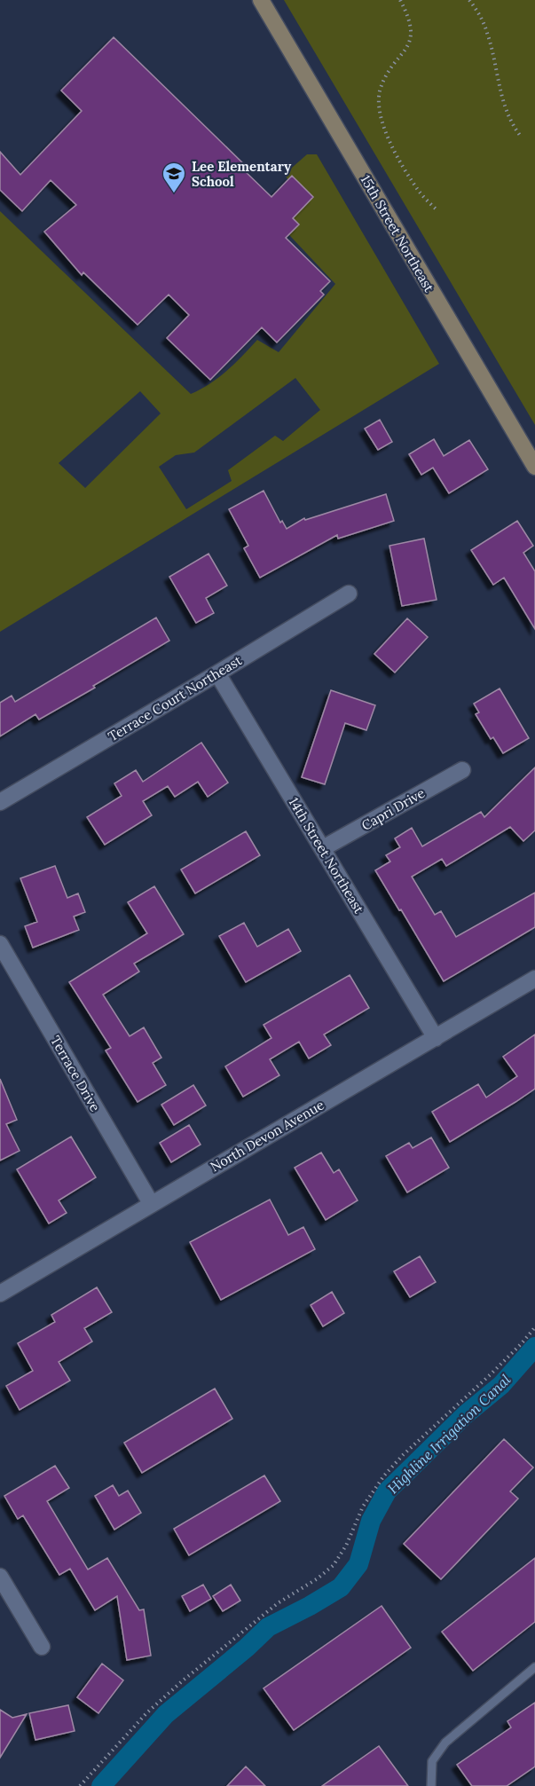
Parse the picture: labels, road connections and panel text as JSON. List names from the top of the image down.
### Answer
{
  "streets": {
    "street": [
      "15th Street Northeast",
      "Terrace Court Northeast",
      "Capri Drive",
      "14th Street Northeast",
      "Terrace Drive",
      "North Devon Avenue"
    ]
  },
  "crossings": [
    ["Terrace Court Northeast", "14th Street Northeast"],
    ["Capri Drive", "14th Street Northeast"],
    ["14th Street Northeast", "North Devon Avenue"],
    ["Terrace Drive", "North Devon Avenue"]
  ],
  "water": ["Highline Irrigation Canal"],
  "places": {
    "school or university": ["Lee Elementary School"]
  }
}
